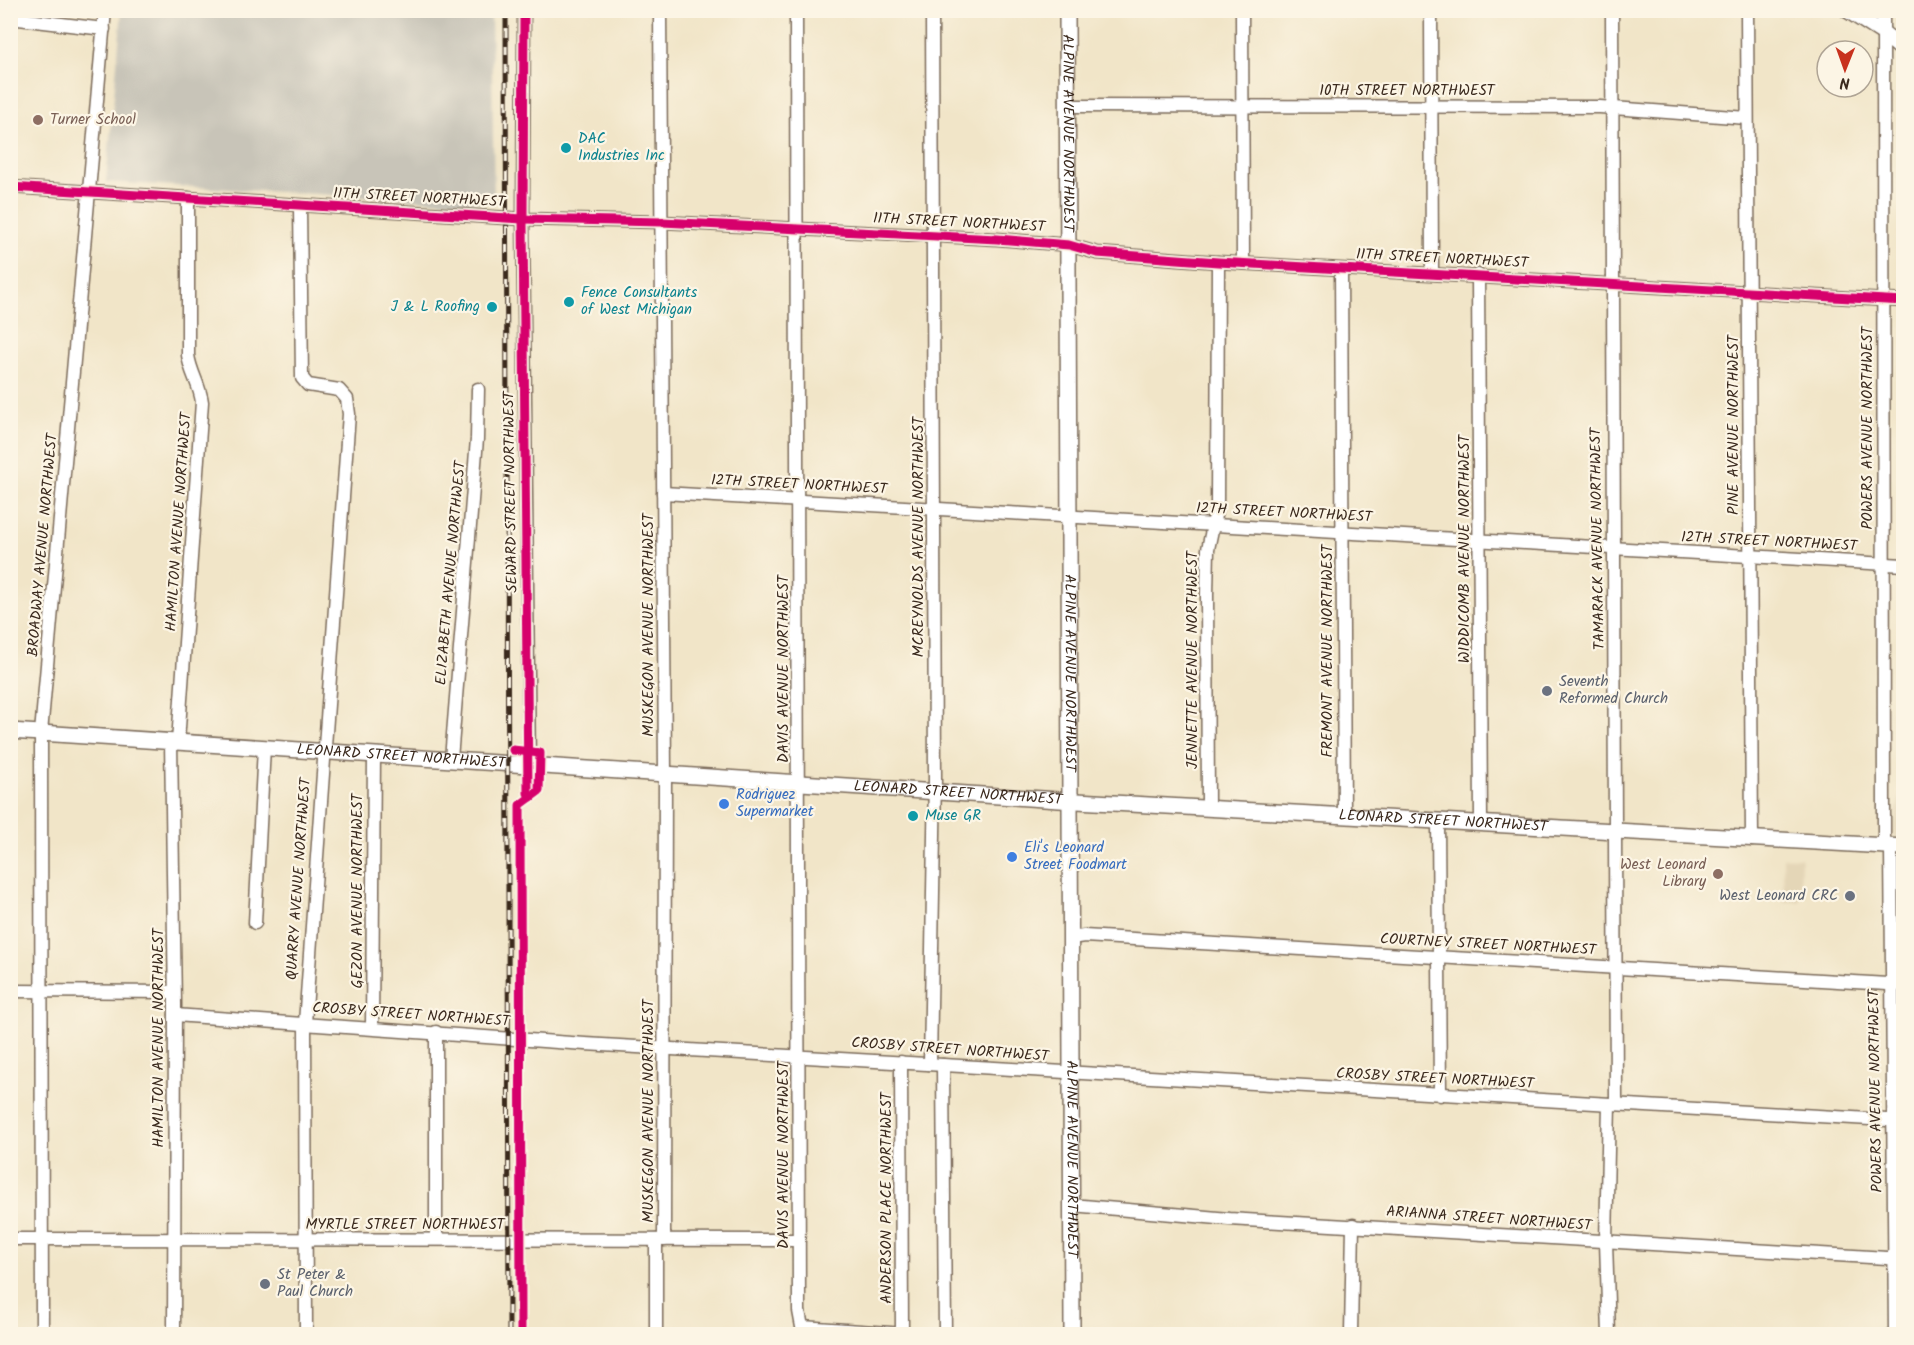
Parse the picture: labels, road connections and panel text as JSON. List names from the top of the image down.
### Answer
{
  "streets": {
    "main road": ["ALPINE AVENUE NORTHWEST", "LEONARD STREET NORTHWEST"],
    "street": [
      "10TH STREET NORTHWEST",
      "11TH STREET NORTHWEST",
      "PINE AVENUE NORTHWEST",
      "POWERS AVENUE NORTHWEST",
      "12TH STREET NORTHWEST",
      "SEWARD STREET NORTHWEST",
      "HAMILTON AVENUE NORTHWEST",
      "MCREYNOLDS AVENUE NORTHWEST",
      "TAMARACK AVENUE NORTHWEST",
      "BROADWAY AVENUE NORTHWEST",
      "WIDDICOMB AVENUE NORTHWEST",
      "ELIZABETH AVENUE NORTHWEST",
      "MUSKEGON AVENUE NORTHWEST",
      "FREMONT AVENUE NORTHWEST",
      "JENNETTE AVENUE NORTHWEST",
      "DAVIS AVENUE NORTHWEST",
      "QUARRY AVENUE NORTHWEST",
      "GEZON AVENUE NORTHWEST",
      "COURTNEY STREET NORTHWEST",
      "CROSBY STREET NORTHWEST",
      "ANDERSON PLACE NORTHWEST",
      "ARIANNA STREET NORTHWEST",
      "MYRTLE STREET NORTHWEST"
    ]
  },
  "crossings": [
    ["10TH STREET NORTHWEST", "ALPINE AVENUE NORTHWEST"],
    ["10TH STREET NORTHWEST", "PINE AVENUE NORTHWEST"],
    ["10TH STREET NORTHWEST", "TAMARACK AVENUE NORTHWEST"],
    ["ALPINE AVENUE NORTHWEST", "11TH STREET NORTHWEST"],
    ["ALPINE AVENUE NORTHWEST", "12TH STREET NORTHWEST"],
    ["ALPINE AVENUE NORTHWEST", "LEONARD STREET NORTHWEST"],
    ["ALPINE AVENUE NORTHWEST", "COURTNEY STREET NORTHWEST"],
    ["ALPINE AVENUE NORTHWEST", "CROSBY STREET NORTHWEST"],
    ["ALPINE AVENUE NORTHWEST", "ARIANNA STREET NORTHWEST"],
    ["11TH STREET NORTHWEST", "PINE AVENUE NORTHWEST"],
    ["11TH STREET NORTHWEST", "POWERS AVENUE NORTHWEST"],
    ["11TH STREET NORTHWEST", "SEWARD STREET NORTHWEST"],
    ["11TH STREET NORTHWEST", "HAMILTON AVENUE NORTHWEST"],
    ["11TH STREET NORTHWEST", "MCREYNOLDS AVENUE NORTHWEST"],
    ["11TH STREET NORTHWEST", "TAMARACK AVENUE NORTHWEST"],
    ["11TH STREET NORTHWEST", "BROADWAY AVENUE NORTHWEST"],
    ["11TH STREET NORTHWEST", "WIDDICOMB AVENUE NORTHWEST"],
    ["11TH STREET NORTHWEST", "MUSKEGON AVENUE NORTHWEST"],
    ["11TH STREET NORTHWEST", "FREMONT AVENUE NORTHWEST"],
    ["11TH STREET NORTHWEST", "JENNETTE AVENUE NORTHWEST"],
    ["11TH STREET NORTHWEST", "DAVIS AVENUE NORTHWEST"],
    ["11TH STREET NORTHWEST", "QUARRY AVENUE NORTHWEST"],
    ["PINE AVENUE NORTHWEST", "12TH STREET NORTHWEST"],
    ["PINE AVENUE NORTHWEST", "LEONARD STREET NORTHWEST"],
    ["POWERS AVENUE NORTHWEST", "12TH STREET NORTHWEST"],
    ["POWERS AVENUE NORTHWEST", "LEONARD STREET NORTHWEST"],
    ["POWERS AVENUE NORTHWEST", "COURTNEY STREET NORTHWEST"],
    ["POWERS AVENUE NORTHWEST", "CROSBY STREET NORTHWEST"],
    ["POWERS AVENUE NORTHWEST", "ARIANNA STREET NORTHWEST"],
    ["12TH STREET NORTHWEST", "MCREYNOLDS AVENUE NORTHWEST"],
    ["12TH STREET NORTHWEST", "TAMARACK AVENUE NORTHWEST"],
    ["12TH STREET NORTHWEST", "WIDDICOMB AVENUE NORTHWEST"],
    ["12TH STREET NORTHWEST", "MUSKEGON AVENUE NORTHWEST"],
    ["12TH STREET NORTHWEST", "FREMONT AVENUE NORTHWEST"],
    ["12TH STREET NORTHWEST", "JENNETTE AVENUE NORTHWEST"],
    ["12TH STREET NORTHWEST", "DAVIS AVENUE NORTHWEST"],
    ["SEWARD STREET NORTHWEST", "LEONARD STREET NORTHWEST"],
    ["HAMILTON AVENUE NORTHWEST", "LEONARD STREET NORTHWEST"],
    ["HAMILTON AVENUE NORTHWEST", "CROSBY STREET NORTHWEST"],
    ["HAMILTON AVENUE NORTHWEST", "MYRTLE STREET NORTHWEST"],
    ["MCREYNOLDS AVENUE NORTHWEST", "LEONARD STREET NORTHWEST"],
    ["MCREYNOLDS AVENUE NORTHWEST", "CROSBY STREET NORTHWEST"],
    ["TAMARACK AVENUE NORTHWEST", "LEONARD STREET NORTHWEST"],
    ["TAMARACK AVENUE NORTHWEST", "COURTNEY STREET NORTHWEST"],
    ["TAMARACK AVENUE NORTHWEST", "CROSBY STREET NORTHWEST"],
    ["TAMARACK AVENUE NORTHWEST", "ARIANNA STREET NORTHWEST"],
    ["BROADWAY AVENUE NORTHWEST", "LEONARD STREET NORTHWEST"],
    ["BROADWAY AVENUE NORTHWEST", "MYRTLE STREET NORTHWEST"],
    ["WIDDICOMB AVENUE NORTHWEST", "LEONARD STREET NORTHWEST"],
    ["ELIZABETH AVENUE NORTHWEST", "LEONARD STREET NORTHWEST"],
    ["MUSKEGON AVENUE NORTHWEST", "LEONARD STREET NORTHWEST"],
    ["MUSKEGON AVENUE NORTHWEST", "CROSBY STREET NORTHWEST"],
    ["MUSKEGON AVENUE NORTHWEST", "MYRTLE STREET NORTHWEST"],
    ["FREMONT AVENUE NORTHWEST", "LEONARD STREET NORTHWEST"],
    ["JENNETTE AVENUE NORTHWEST", "LEONARD STREET NORTHWEST"],
    ["DAVIS AVENUE NORTHWEST", "LEONARD STREET NORTHWEST"],
    ["DAVIS AVENUE NORTHWEST", "CROSBY STREET NORTHWEST"],
    ["DAVIS AVENUE NORTHWEST", "ANDERSON PLACE NORTHWEST"],
    ["DAVIS AVENUE NORTHWEST", "MYRTLE STREET NORTHWEST"],
    ["LEONARD STREET NORTHWEST", "QUARRY AVENUE NORTHWEST"],
    ["LEONARD STREET NORTHWEST", "GEZON AVENUE NORTHWEST"],
    ["QUARRY AVENUE NORTHWEST", "CROSBY STREET NORTHWEST"],
    ["QUARRY AVENUE NORTHWEST", "MYRTLE STREET NORTHWEST"],
    ["GEZON AVENUE NORTHWEST", "CROSBY STREET NORTHWEST"],
    ["CROSBY STREET NORTHWEST", "ANDERSON PLACE NORTHWEST"]
  ],
  "places": [
    "Turner School",
    "DAC Industries Inc",
    "Fence Consultants of West Michigan",
    "J & L Roofing",
    "Seventh Reformed Church",
    "Rodriguez Supermarket",
    "Muse GR",
    "Eli's Leonard Street Foodmart",
    "West Leonard Library",
    "West Leonard CRC",
    "St Peter & Paul Church"
  ],
  "north": "bottom"
}
